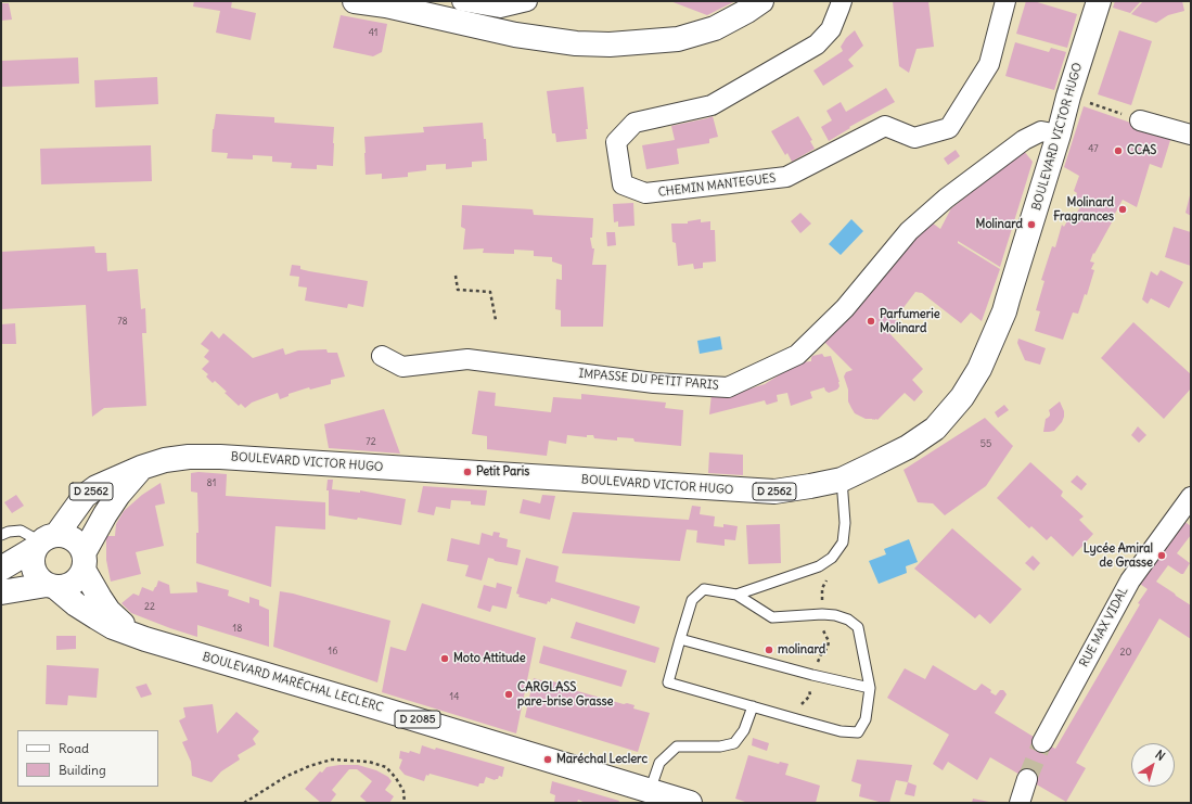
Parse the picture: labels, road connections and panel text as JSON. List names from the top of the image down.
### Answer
{
  "streets": {
    "main road": [
      "BOULEVARD VICTOR HUGO",
      "D 2562",
      "BOULEVARD MARÉCHAL LECLERC",
      "D 2085"
    ],
    "street": ["CHEMIN MANTEGUES", "IMPASSE DU PETIT PARIS", "RUE MAX VIDAL"]
  },
  "crossings": [
    ["BOULEVARD VICTOR HUGO", "IMPASSE DU PETIT PARIS"],
    ["BOULEVARD VICTOR HUGO", "D 2562"],
    ["BOULEVARD VICTOR HUGO", "D 2085"],
    ["D 2562", "D 2085"],
    ["BOULEVARD MARÉCHAL LECLERC", "D 2085"]
  ],
  "places": [
    "CCAS",
    "Molinard Fragrances",
    "Molinard",
    "Parfumerie Molinard",
    "Petit Paris",
    "Lycée Amiral de Grasse",
    "molinard",
    "Moto Attitude",
    "CARGLASS pare-brise Grasse",
    "Maréchal Leclerc"
  ],
  "house_numbers": [
    "41",
    "47",
    "78",
    "72",
    "55",
    "81",
    "22",
    "18",
    "16",
    "20",
    "14"
  ],
  "legend": ["Road", "Building"],
  "north": "top right"
}
